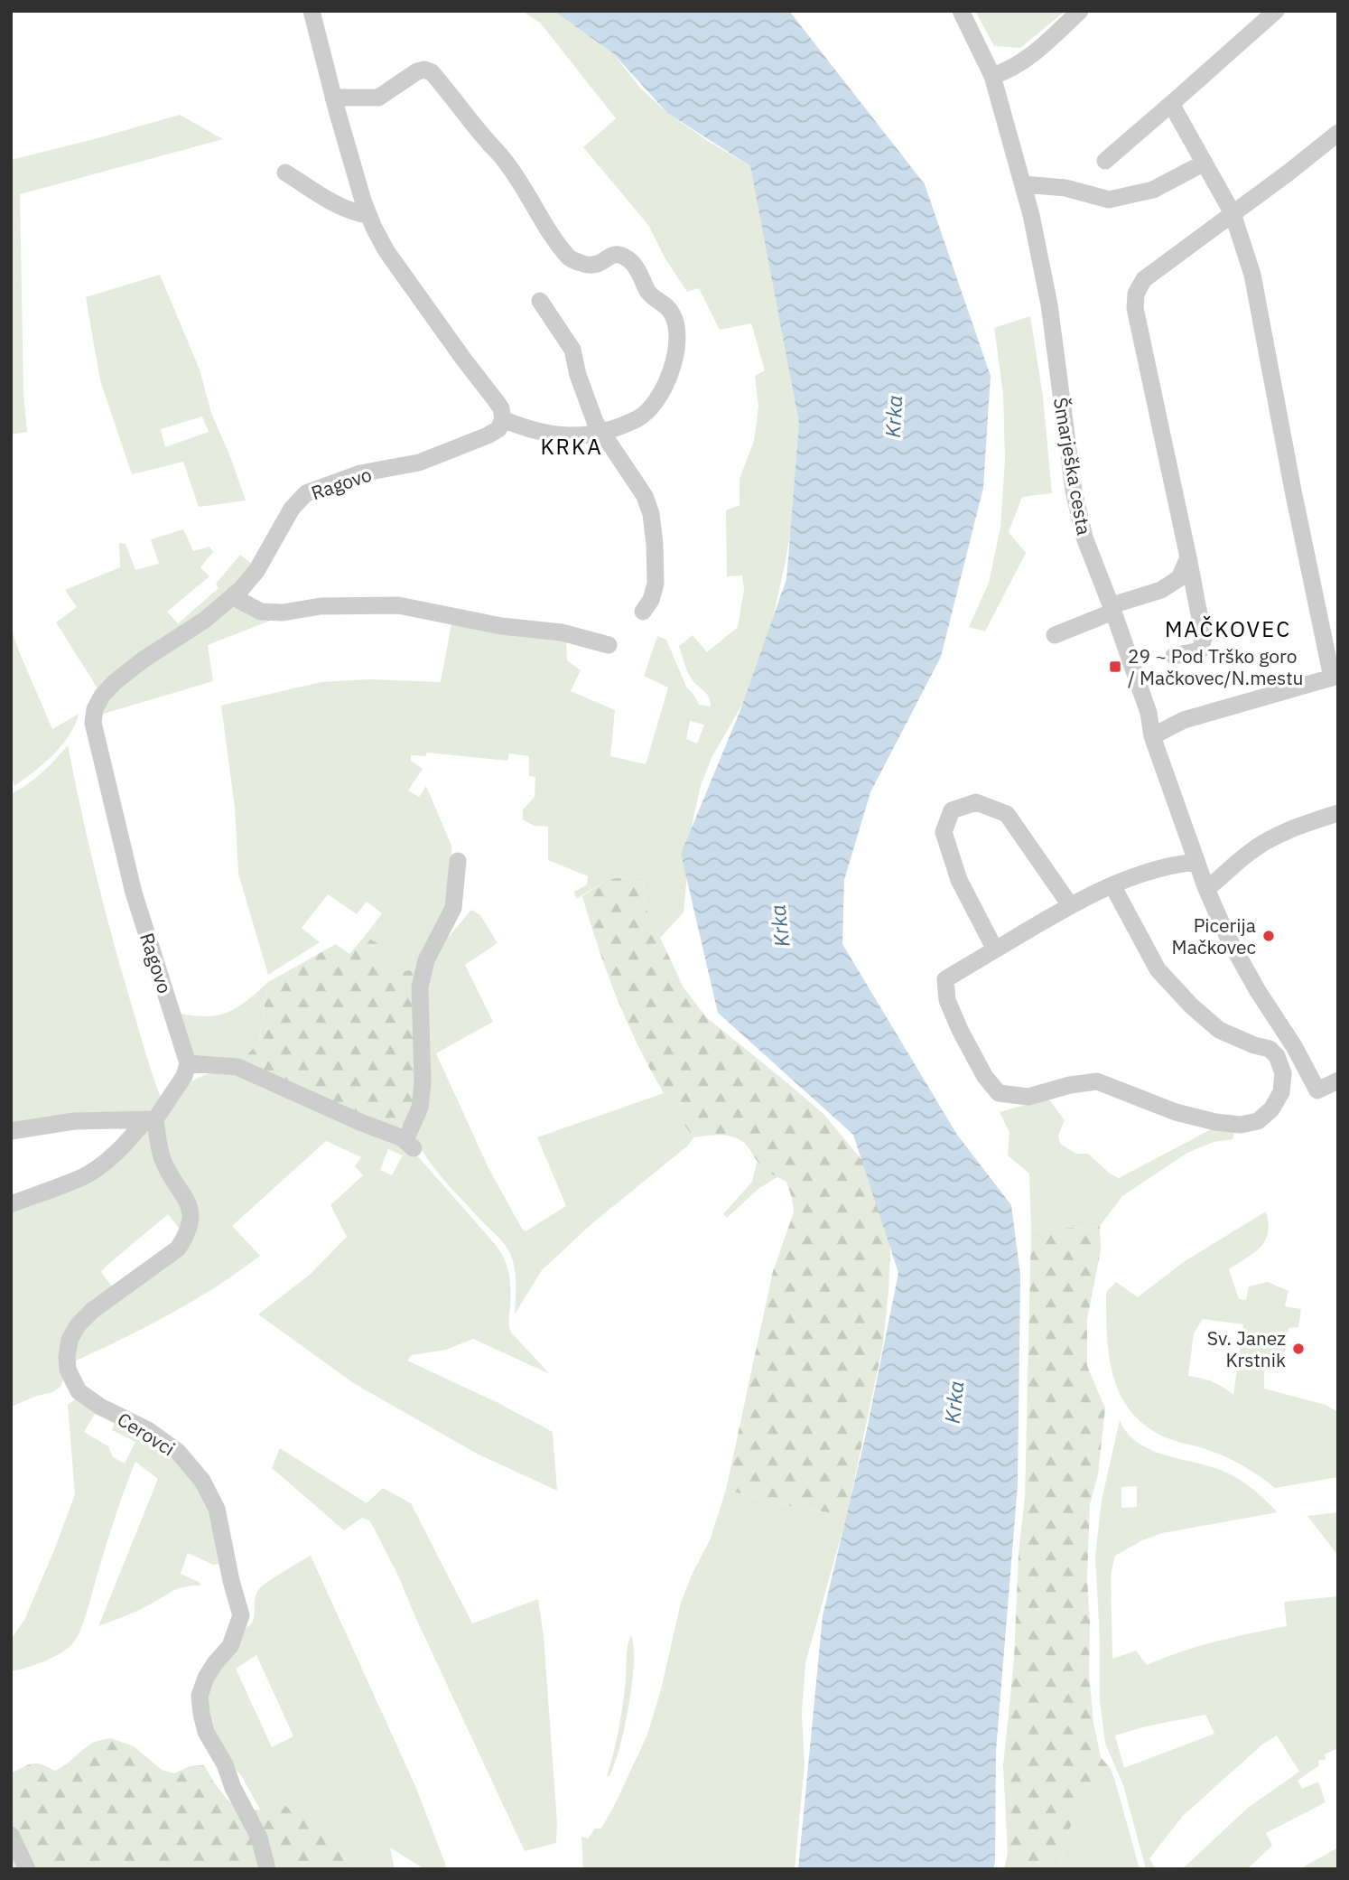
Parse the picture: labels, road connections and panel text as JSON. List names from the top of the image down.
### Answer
{
  "streets": {
    "street": ["Šmarješka cesta", "Ragovo", "Cerovci"]
  },
  "districts": ["KRKA", "MAČKOVEC"],
  "water": ["Krka"],
  "places": {
    "transit": ["29 ~ Pod Trško goro / Mačkovec/N.mestu"],
    "other": ["Picerija Mačkovec", "Sv. Janez Krstnik"]
  }
}
